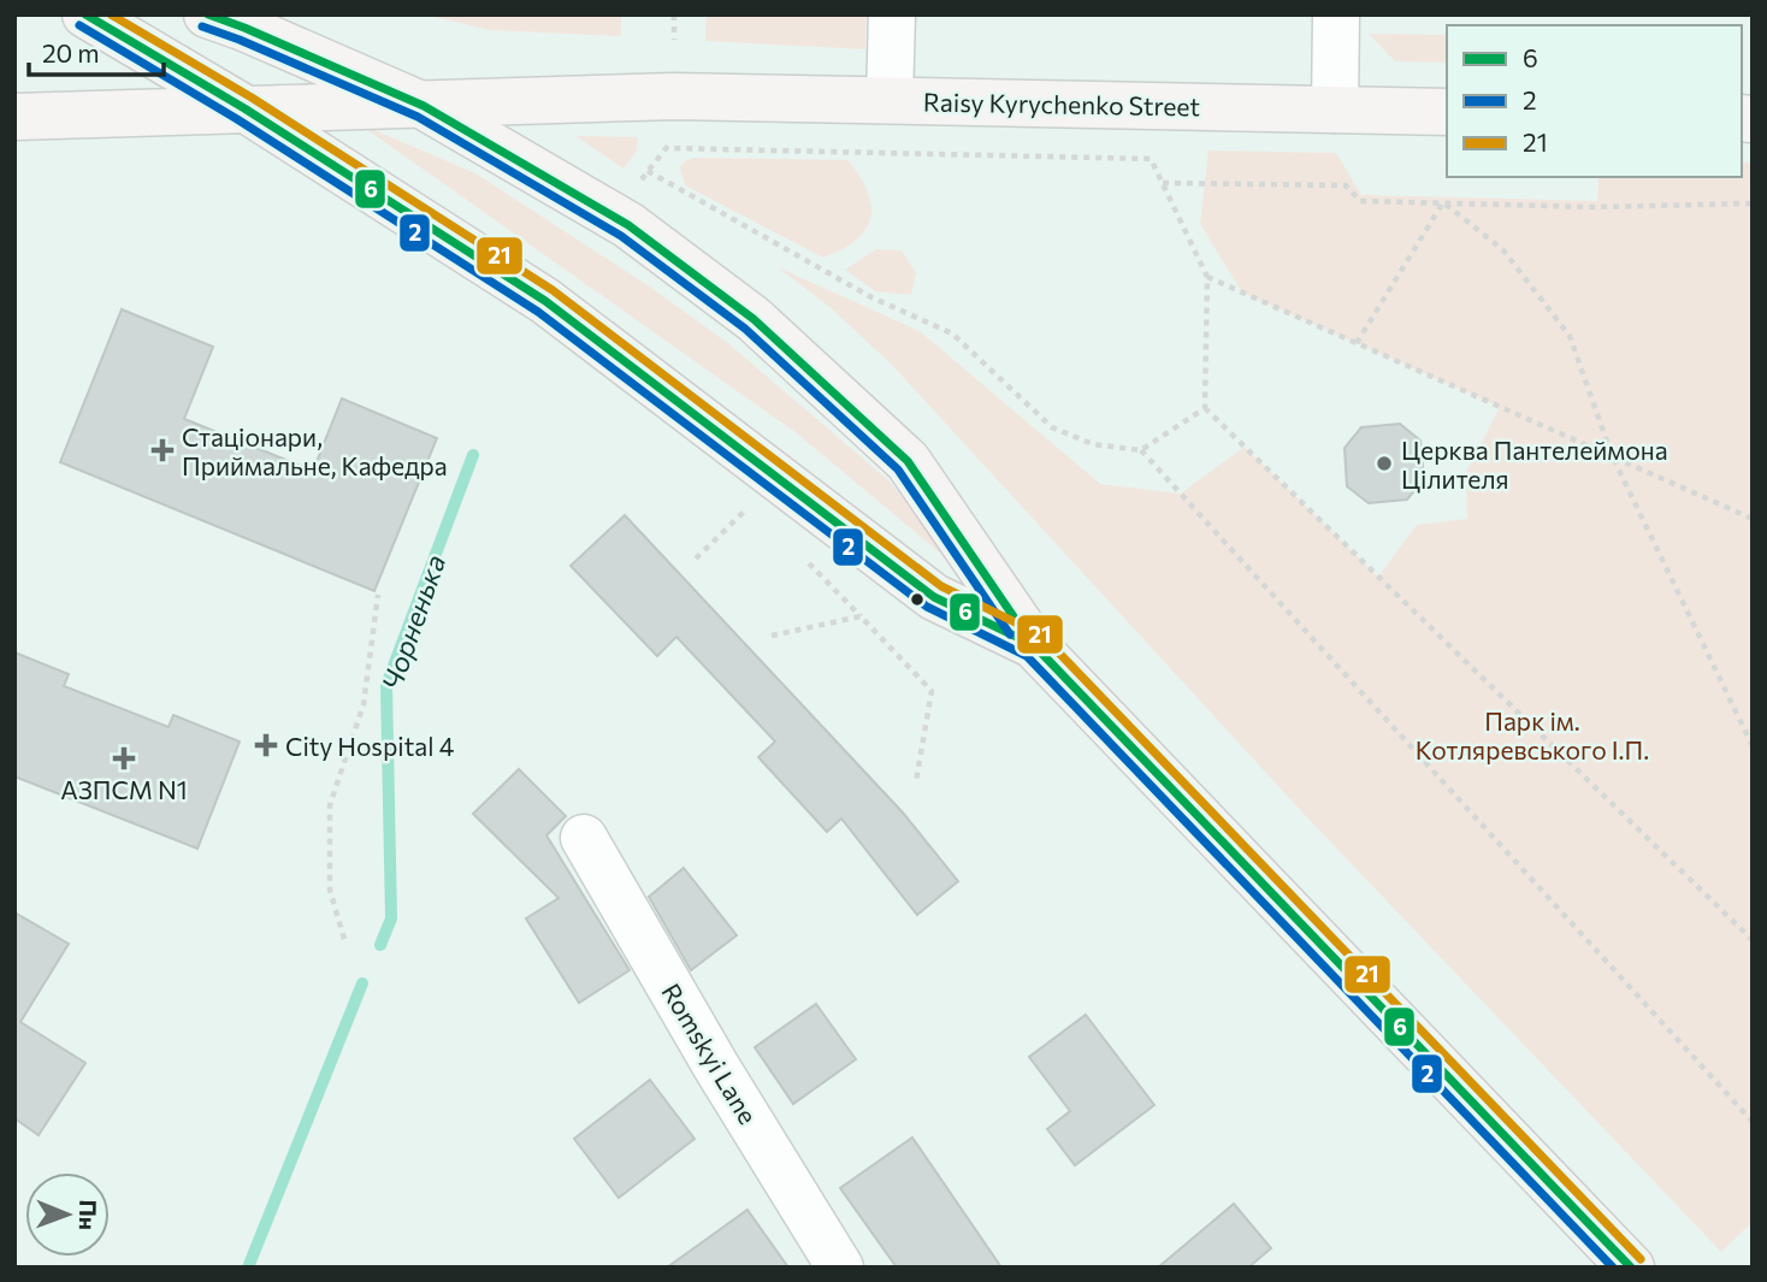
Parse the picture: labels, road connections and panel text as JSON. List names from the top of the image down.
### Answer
{
  "streets": {
    "main road": ["Raisy Kyrychenko Street"],
    "street": ["Romskyi Lane"]
  },
  "water": ["Чорненька"],
  "parks": ["Парк ім. Котляревського І.П."],
  "places": {
    "health": ["Стаціонари, Приймальне, Кафедра", "City Hospital 4", "АЗПСМ N1"],
    "other": ["Церква Пантелеймона Цілителя"]
  },
  "lines": ["transit line 6", "transit line 21", "transit line 2"],
  "legend": ["6", "2", "21"],
  "scale_bar": "20 m",
  "north": "right"
}
